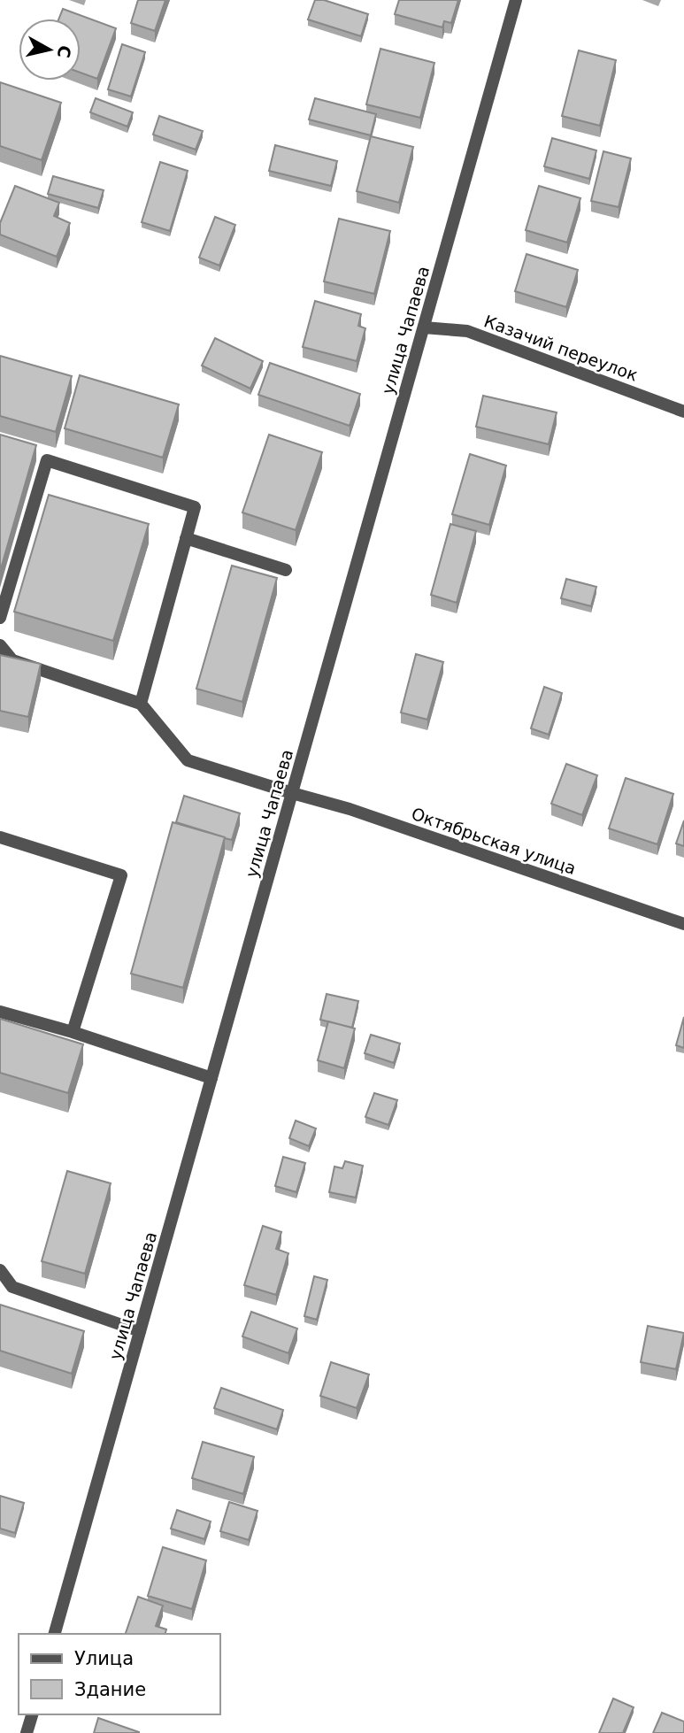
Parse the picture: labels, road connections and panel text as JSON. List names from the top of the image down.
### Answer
{
  "streets": {
    "street": ["улица Чапаева", "Казачий переулок", "Октябрьская улица"]
  },
  "crossings": [
    ["улица Чапаева", "Казачий переулок"],
    ["улица Чапаева", "Октябрьская улица"]
  ],
  "legend": ["Улица", "Здание"],
  "north": "right"
}
